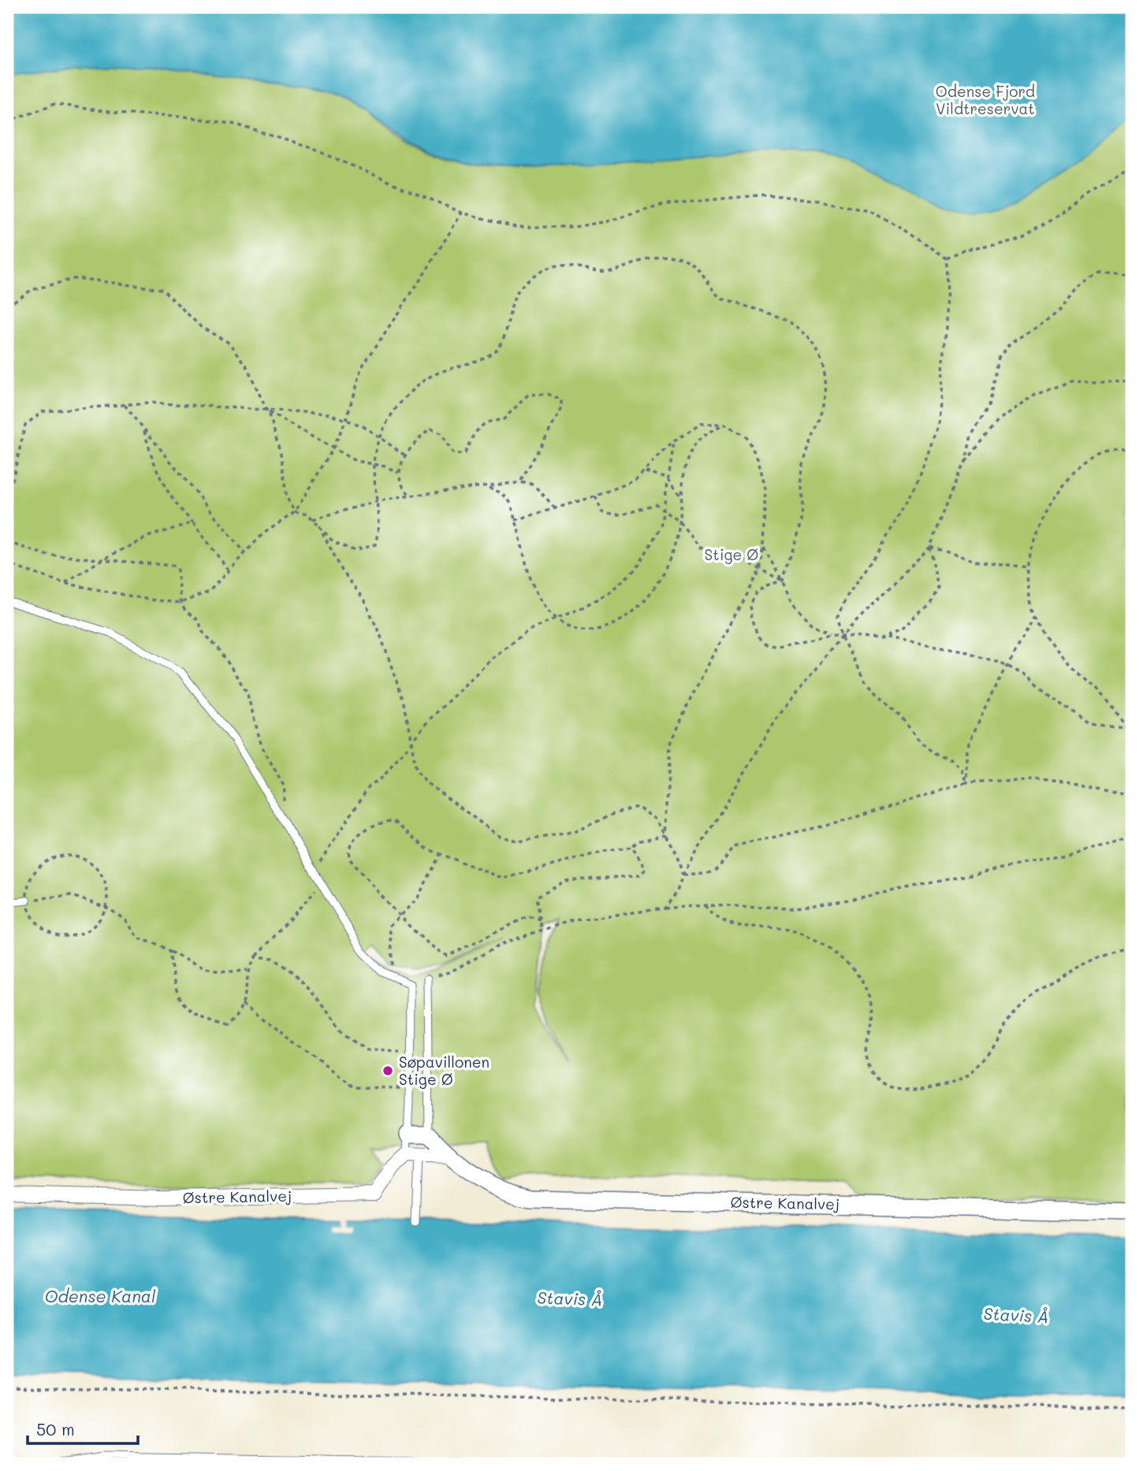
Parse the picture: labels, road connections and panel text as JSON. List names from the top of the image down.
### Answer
{
  "streets": {
    "street": ["Østre Kanalvej"]
  },
  "water": ["Odense Kanal", "Stavis Å"],
  "parks": ["Odense Fjord Vildtreservat", "Stige Ø"],
  "places": ["Søpavillonen Stige Ø"],
  "scale_bar": "50 m"
}
